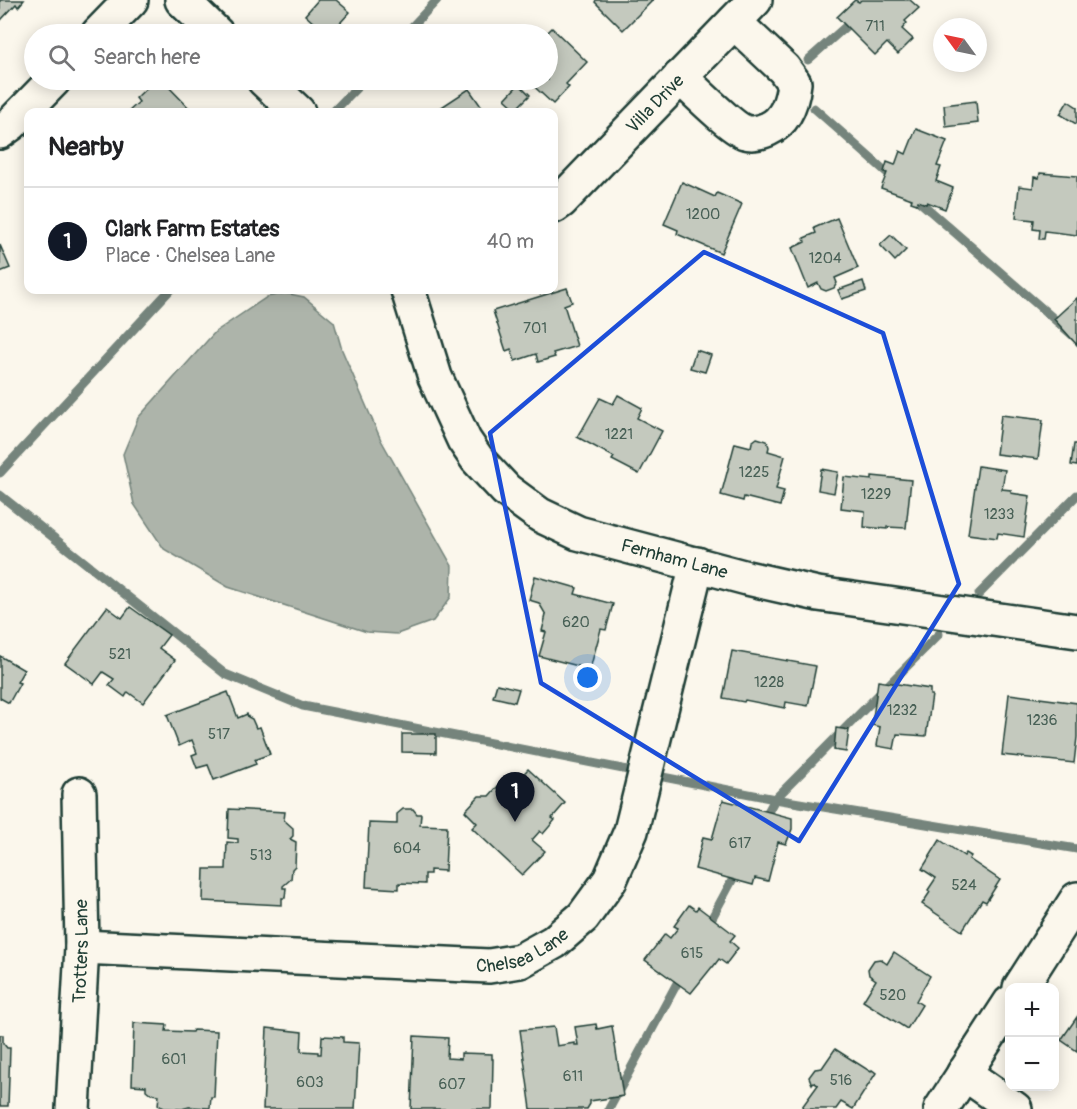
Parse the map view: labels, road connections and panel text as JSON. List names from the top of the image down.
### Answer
{
  "streets": {
    "street": [
      "Villa Drive",
      "Fernham Lane",
      "Chelsea Lane",
      "Trotters Lane"
    ]
  },
  "crossings": [
    ["Fernham Lane", "Chelsea Lane"],
    ["Chelsea Lane", "Trotters Lane"]
  ],
  "house_numbers": [
    "711",
    "1200",
    "1204",
    "701",
    "1221",
    "1225",
    "1229",
    "1233",
    "620",
    "521",
    "1228",
    "1232",
    "1236",
    "517",
    "617",
    "604",
    "513",
    "524",
    "615",
    "520",
    "601",
    "611",
    "516",
    "603",
    "607"
  ],
  "north": "top left",
  "page": {
    "search": "Search here",
    "heading": "Nearby",
    "list": [
      {
        "mark": "1",
        "name": "Clark Farm Estates",
        "note": "Place · Chelsea Lane",
        "value": "40 m"
      }
    ],
    "pins": "1",
    "map_buttons": ["+", "−"]
  }
}
